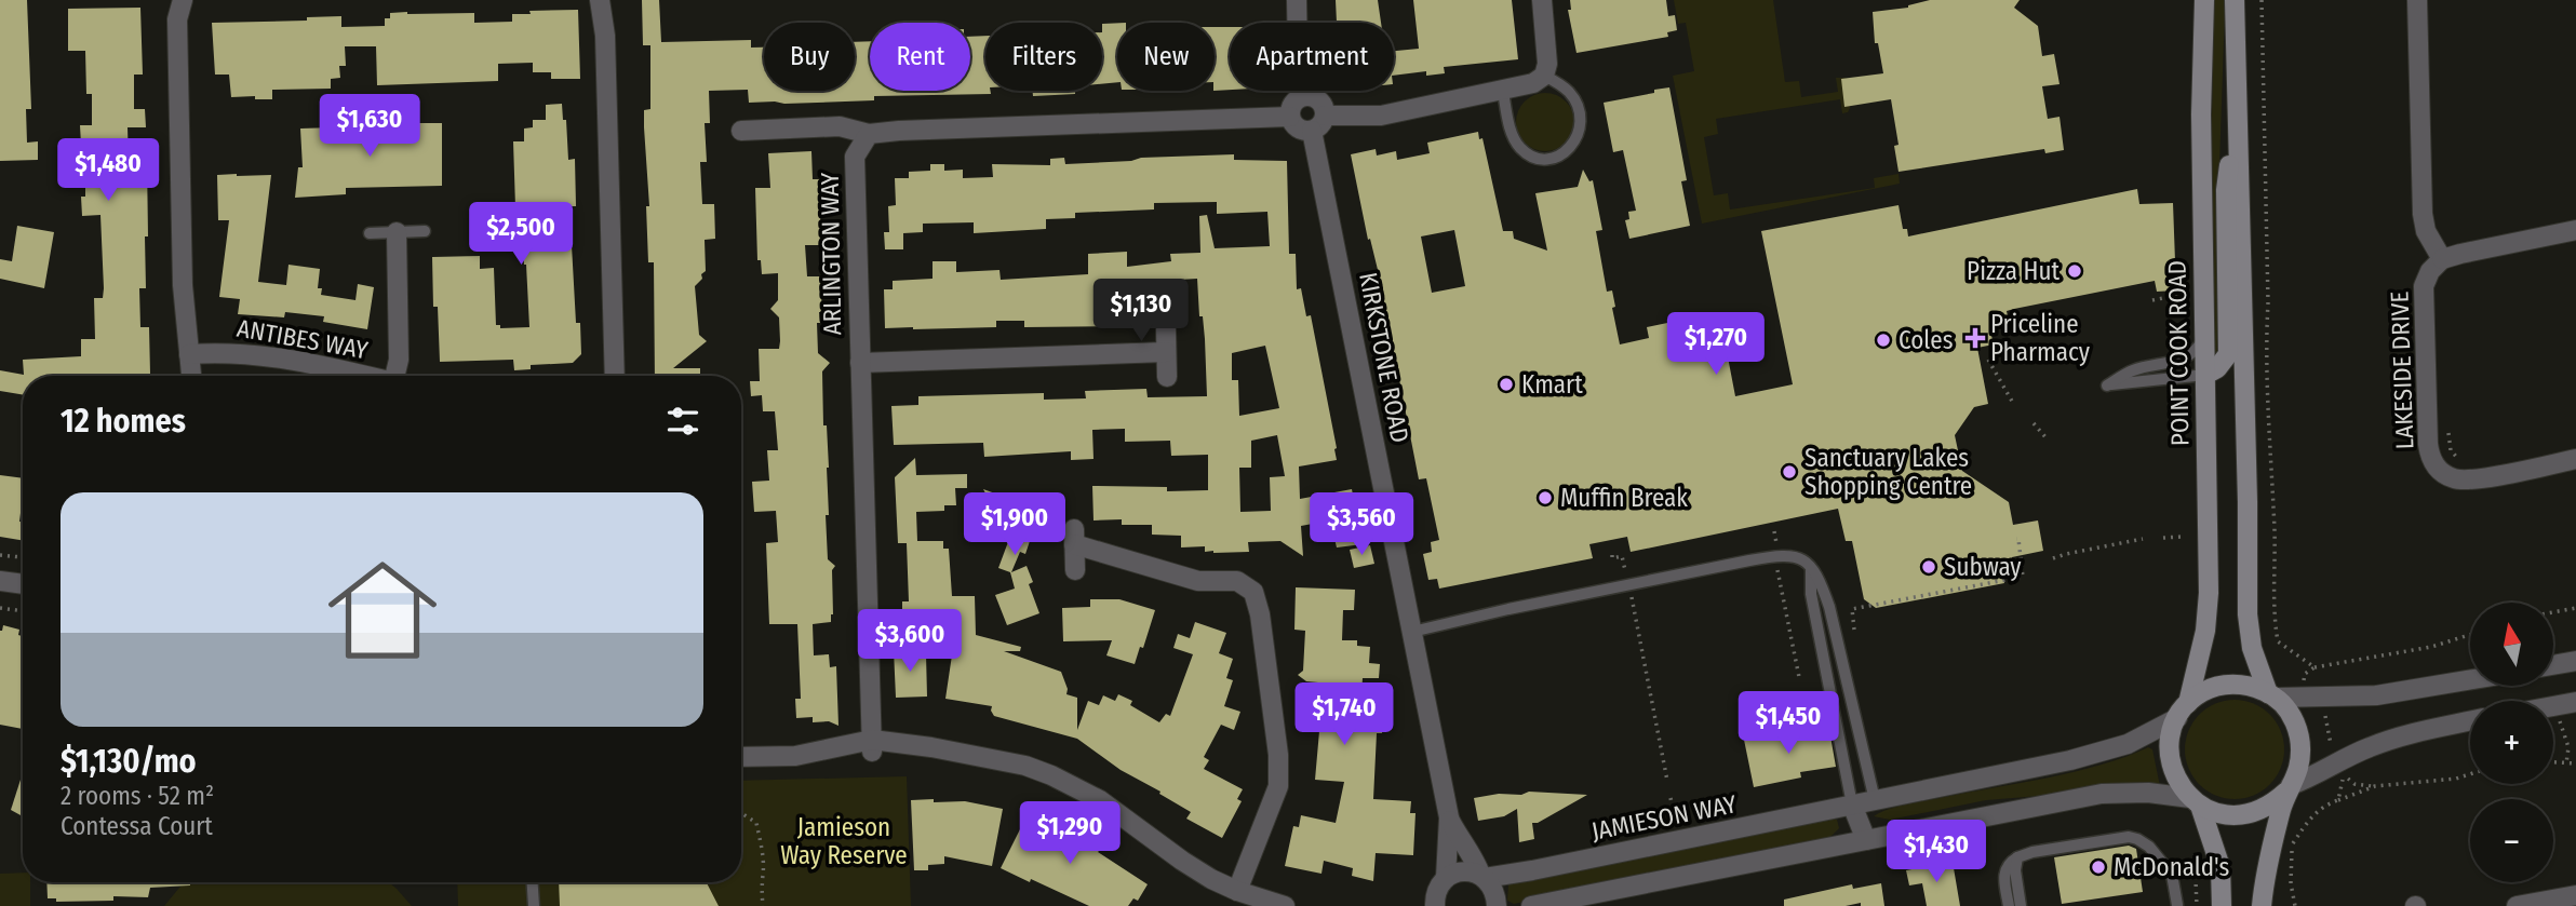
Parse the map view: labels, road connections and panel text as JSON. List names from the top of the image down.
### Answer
{
  "streets": {
    "main road": ["POINT COOK ROAD"],
    "street": [
      "ARLINGTON WAY",
      "ANTIBES WAY",
      "KIRKSTONE ROAD",
      "LAKESIDE DRIVE",
      "JAMIESON WAY"
    ]
  },
  "crossings": [
    ["POINT COOK ROAD", "JAMIESON WAY"],
    ["KIRKSTONE ROAD", "JAMIESON WAY"]
  ],
  "parks": ["Jamieson Way Reserve"],
  "places": {
    "other": [
      "Pizza Hut",
      "Coles",
      "Kmart",
      "Sanctuary Lakes Shopping Centre",
      "Muffin Break",
      "Subway",
      "McDonald's"
    ],
    "health": ["Priceline Pharmacy"]
  },
  "north": "top",
  "page": {
    "chip": [
      "Buy",
      "Rent",
      "Filters",
      "New",
      "Apartment"
    ],
    "price": [
      "$1,630",
      "$1,480",
      "$2,500",
      "$1,130",
      "$1,270",
      "$1,900",
      "$3,560",
      "$3,600",
      "$1,740",
      "$1,450",
      "$1,290",
      "$1,430"
    ],
    "heading": "12 homes",
    "list": [
      {
        "name": "$1,130/mo",
        "note": "2 rooms · 52 m² · Contessa Court"
      }
    ],
    "map_buttons": ["+", "−"]
  }
}
